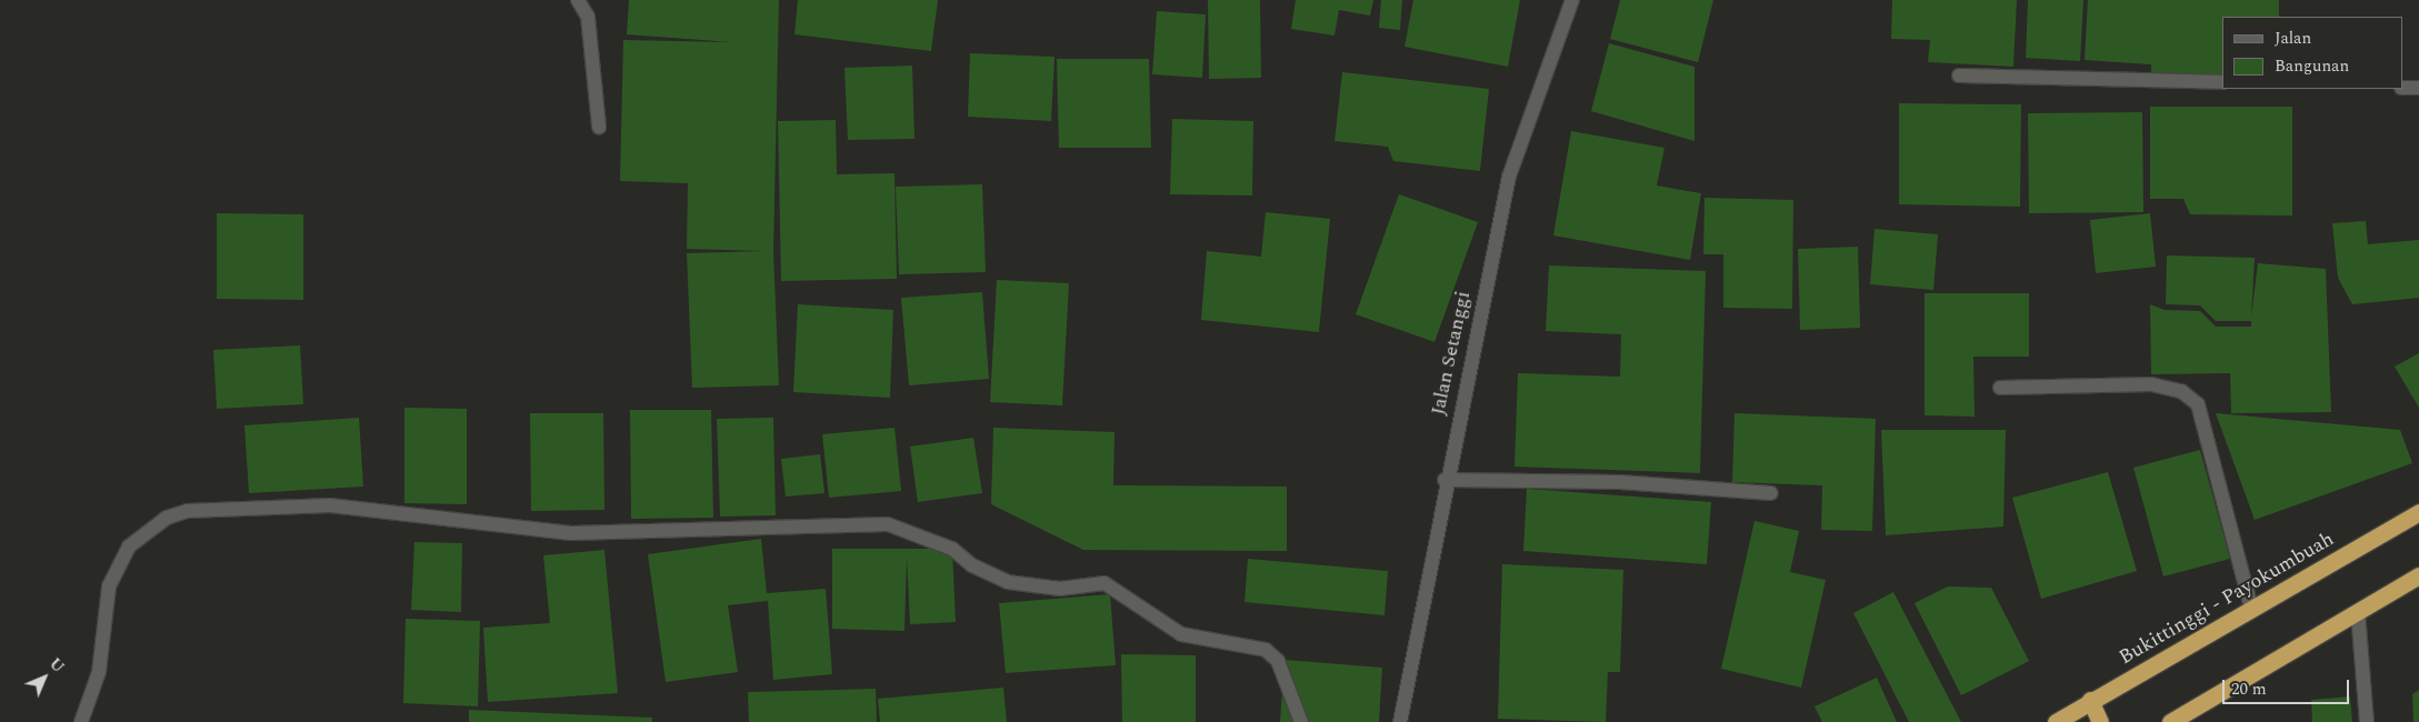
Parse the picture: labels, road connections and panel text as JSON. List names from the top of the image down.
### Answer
{
  "streets": {
    "highway": ["Bukittinggi - Payokumbuah"],
    "street": ["Jalan Setanggi"]
  },
  "legend": ["Jalan", "Bangunan"],
  "scale_bar": "20 m",
  "north": "top right"
}
